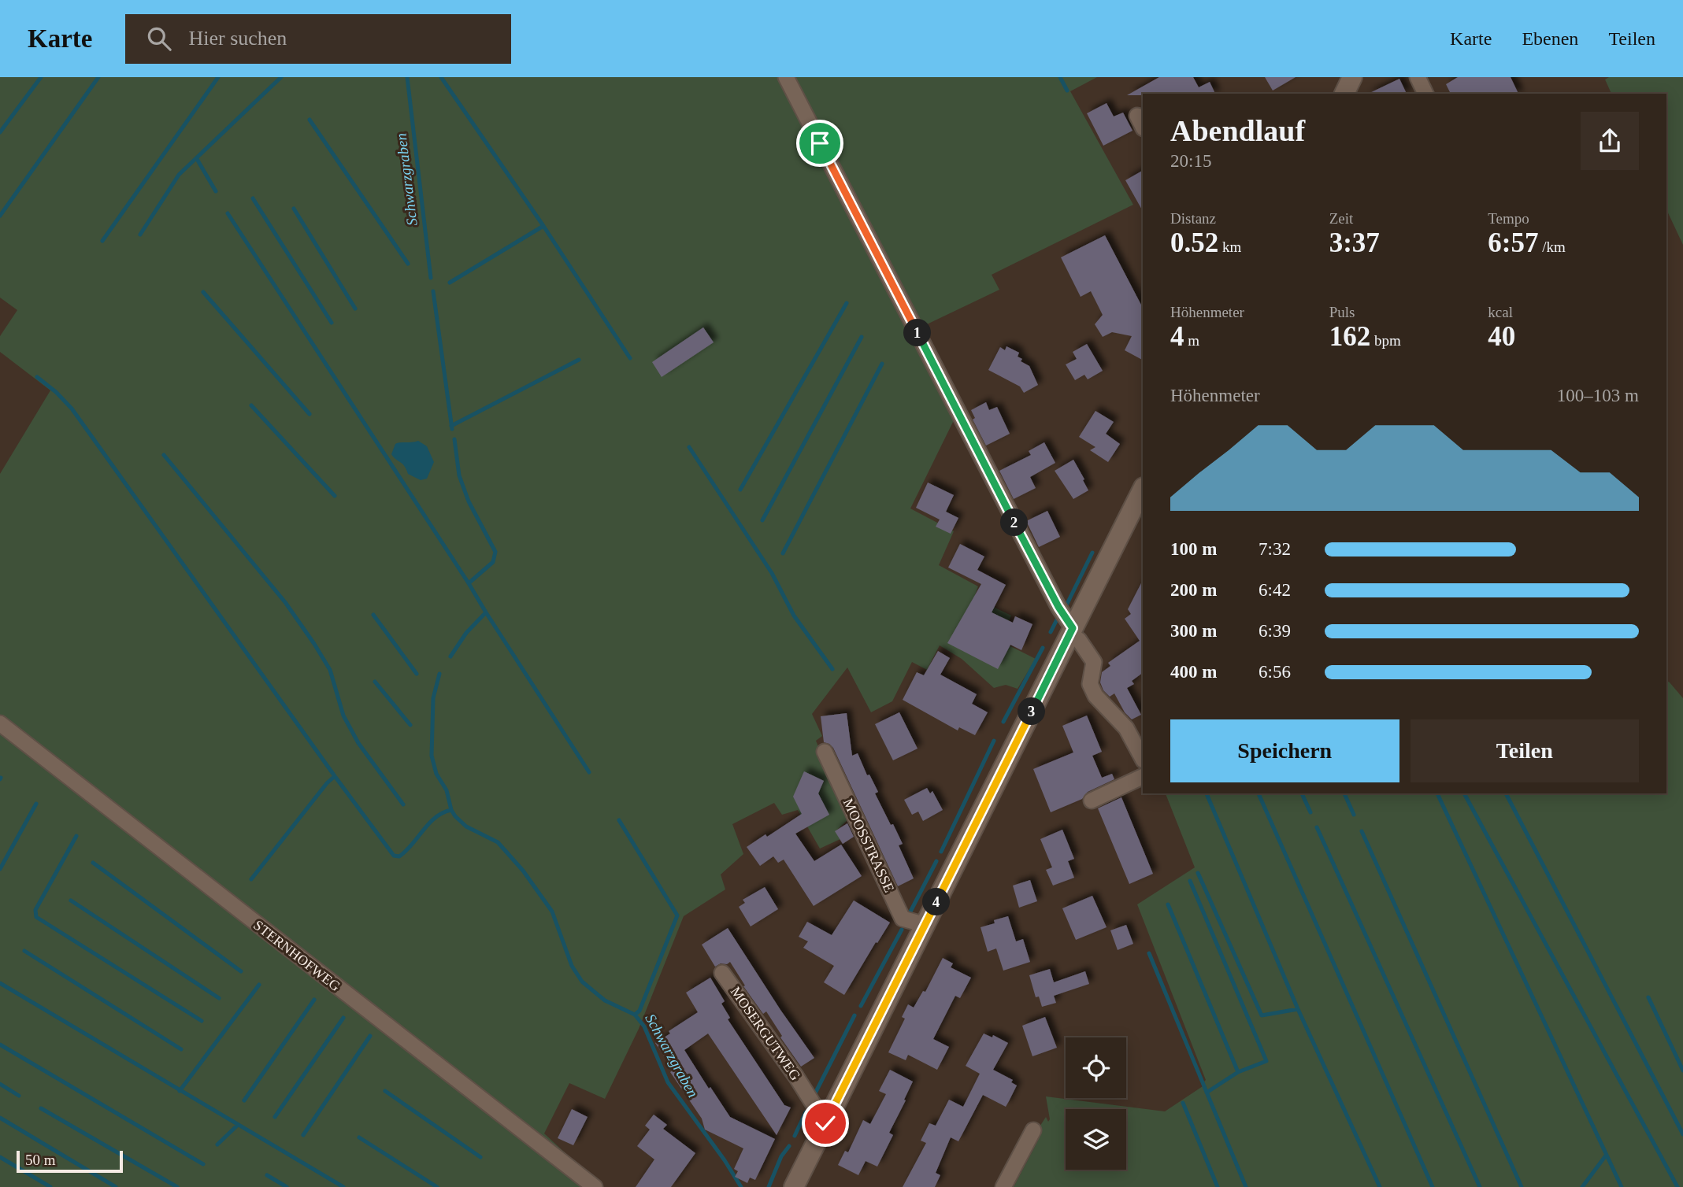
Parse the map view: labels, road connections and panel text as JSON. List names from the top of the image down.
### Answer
{
  "streets": {
    "street": ["MOOSSTRASSE", "STERNHOFWEG", "MOSERGUTWEG"]
  },
  "water": ["Schwarzgraben"],
  "scale_bar": "50 m",
  "page": {
    "header": "Karte",
    "search": "Hier suchen",
    "nav": ["Karte", "Ebenen", "Teilen"],
    "heading": ["Abendlauf", "20:15"],
    "stats": [
      ["Distanz", "0.52 km"],
      ["Zeit", "3:37"],
      ["Tempo", "6:57 /km"],
      ["Höhenmeter", "4 m"],
      ["Puls", "162 bpm"],
      ["kcal", "40"]
    ],
    "pins": [
      "1",
      "2",
      "3",
      "4"
    ],
    "chart": ["Höhenmeter", "100–103 m"],
    "list": [
      {
        "name": "100 m",
        "note": "7:32"
      },
      {
        "name": "200 m",
        "note": "6:42"
      },
      {
        "name": "300 m",
        "note": "6:39"
      },
      {
        "name": "400 m",
        "note": "6:56"
      }
    ],
    "buttons": ["Speichern", "Teilen"],
    "scale": "50 m"
  }
}
